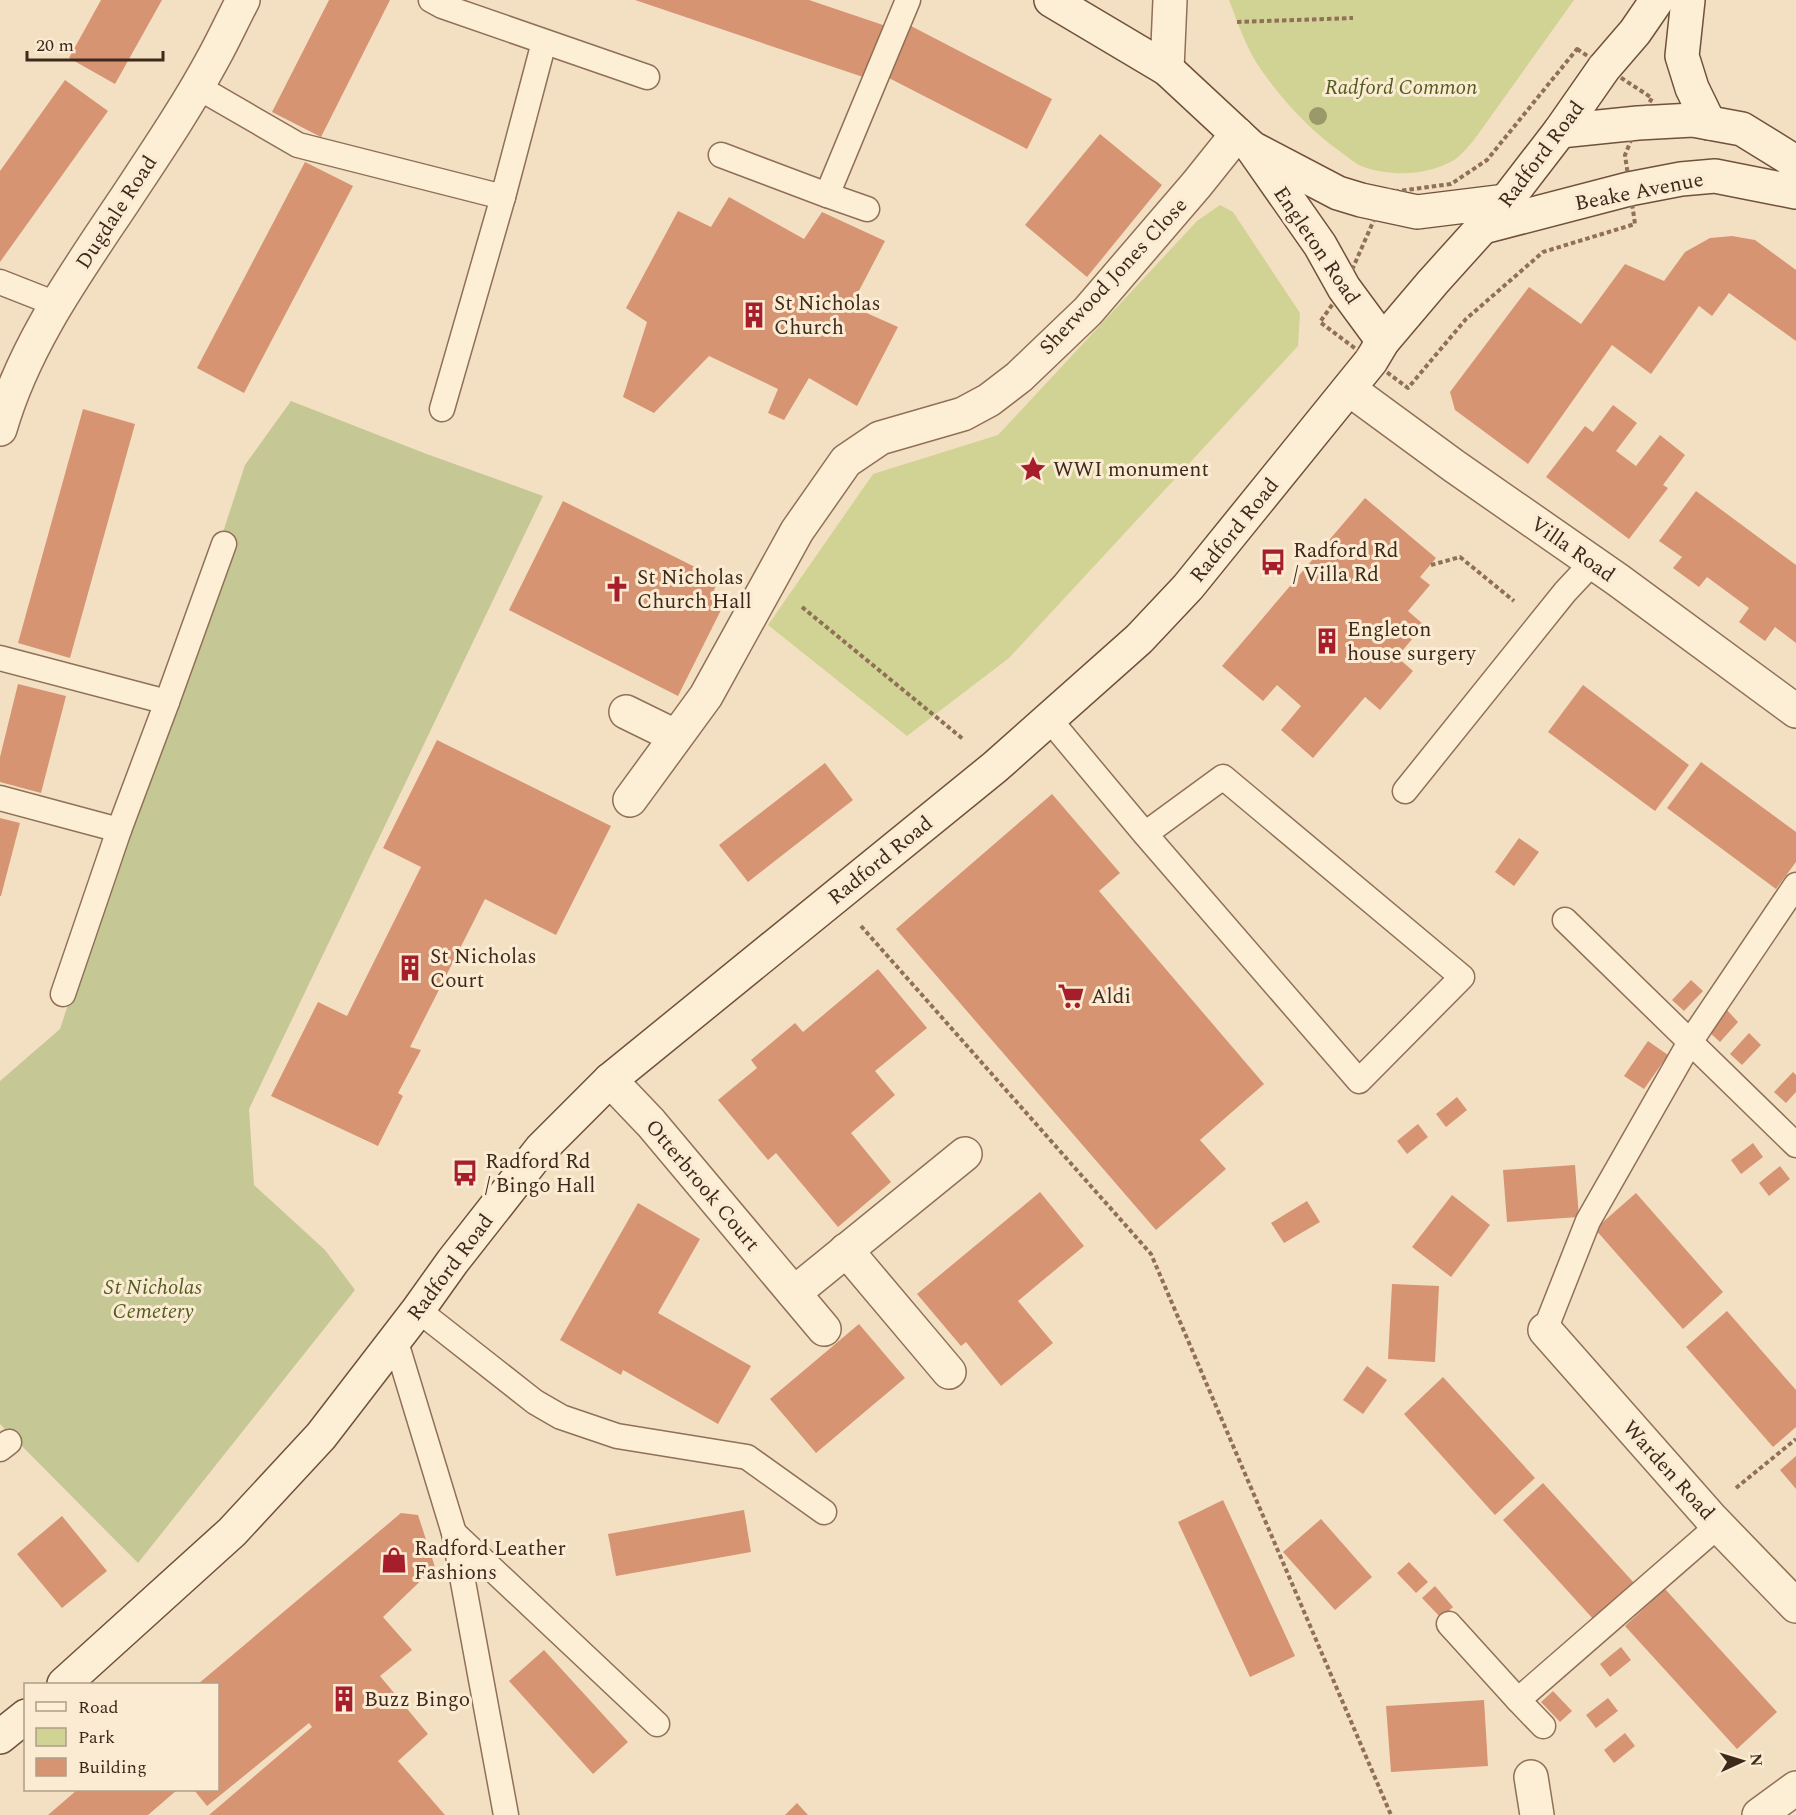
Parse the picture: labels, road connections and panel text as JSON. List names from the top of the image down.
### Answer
{
  "streets": {
    "street": [
      "Radford Road",
      "Beake Avenue",
      "Dugdale Road",
      "Engleton Road",
      "Sherwood Jones Close",
      "Villa Road",
      "Otterbrook Court",
      "Warden Road"
    ]
  },
  "crossings": [
    ["Radford Road", "Beake Avenue"],
    ["Radford Road", "Engleton Road"],
    ["Radford Road", "Villa Road"],
    ["Radford Road", "Otterbrook Court"],
    ["Engleton Road", "Sherwood Jones Close"]
  ],
  "parks": ["Radford Common", "St Nicholas Cemetery"],
  "places": {
    "building": [
      "St Nicholas Church",
      "Engleton house surgery",
      "St Nicholas Court",
      "Buzz Bingo"
    ],
    "place": ["WWI monument"],
    "bus stop": ["Radford Rd / Villa Rd", "Radford Rd / Bingo Hall"],
    "church": ["St Nicholas Church Hall"],
    "supermarket": ["Aldi"],
    "shop": ["Radford Leather Fashions"]
  },
  "legend": ["Road", "Park", "Building"],
  "scale_bar": "20 m",
  "north": "right"
}
